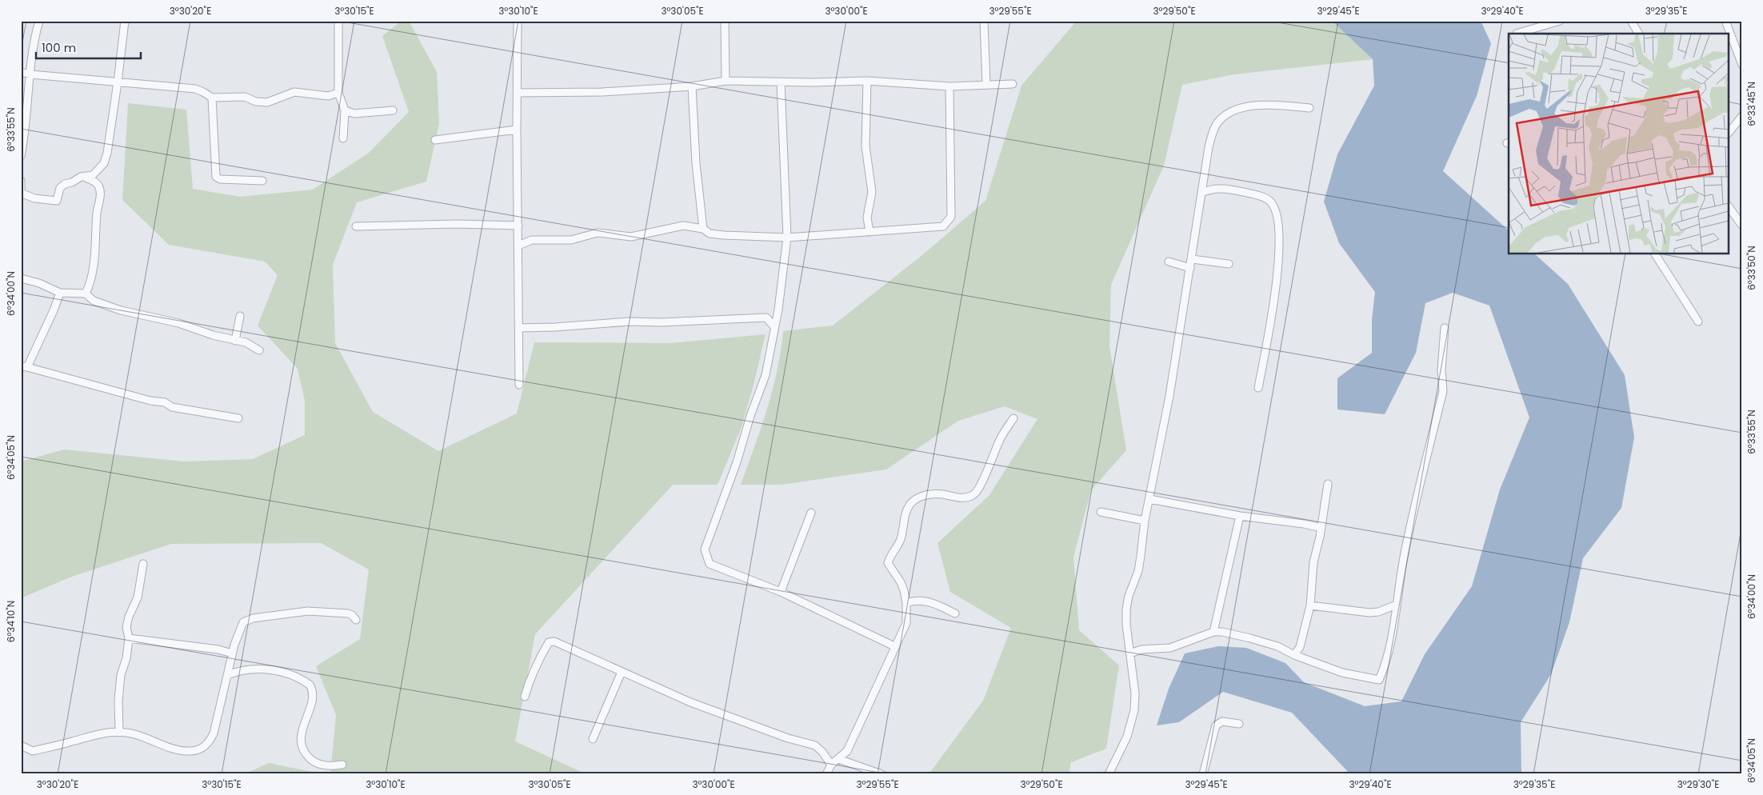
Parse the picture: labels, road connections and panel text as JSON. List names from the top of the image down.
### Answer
{
  "scale_bar": "100 m",
  "coordinates": [
    "3°30'20\"E",
    "3°30'15\"E",
    "3°30'10\"E",
    "3°30'05\"E",
    "3°30'00\"E",
    "3°29'55\"E",
    "3°29'50\"E",
    "3°29'45\"E",
    "3°29'40\"E",
    "3°29'35\"E",
    "6°33'45\"N",
    "6°33'55\"N",
    "6°33'50\"N",
    "6°34'00\"N",
    "6°34'05\"N",
    "6°34'10\"N",
    "3°29'30\"E"
  ]
}
